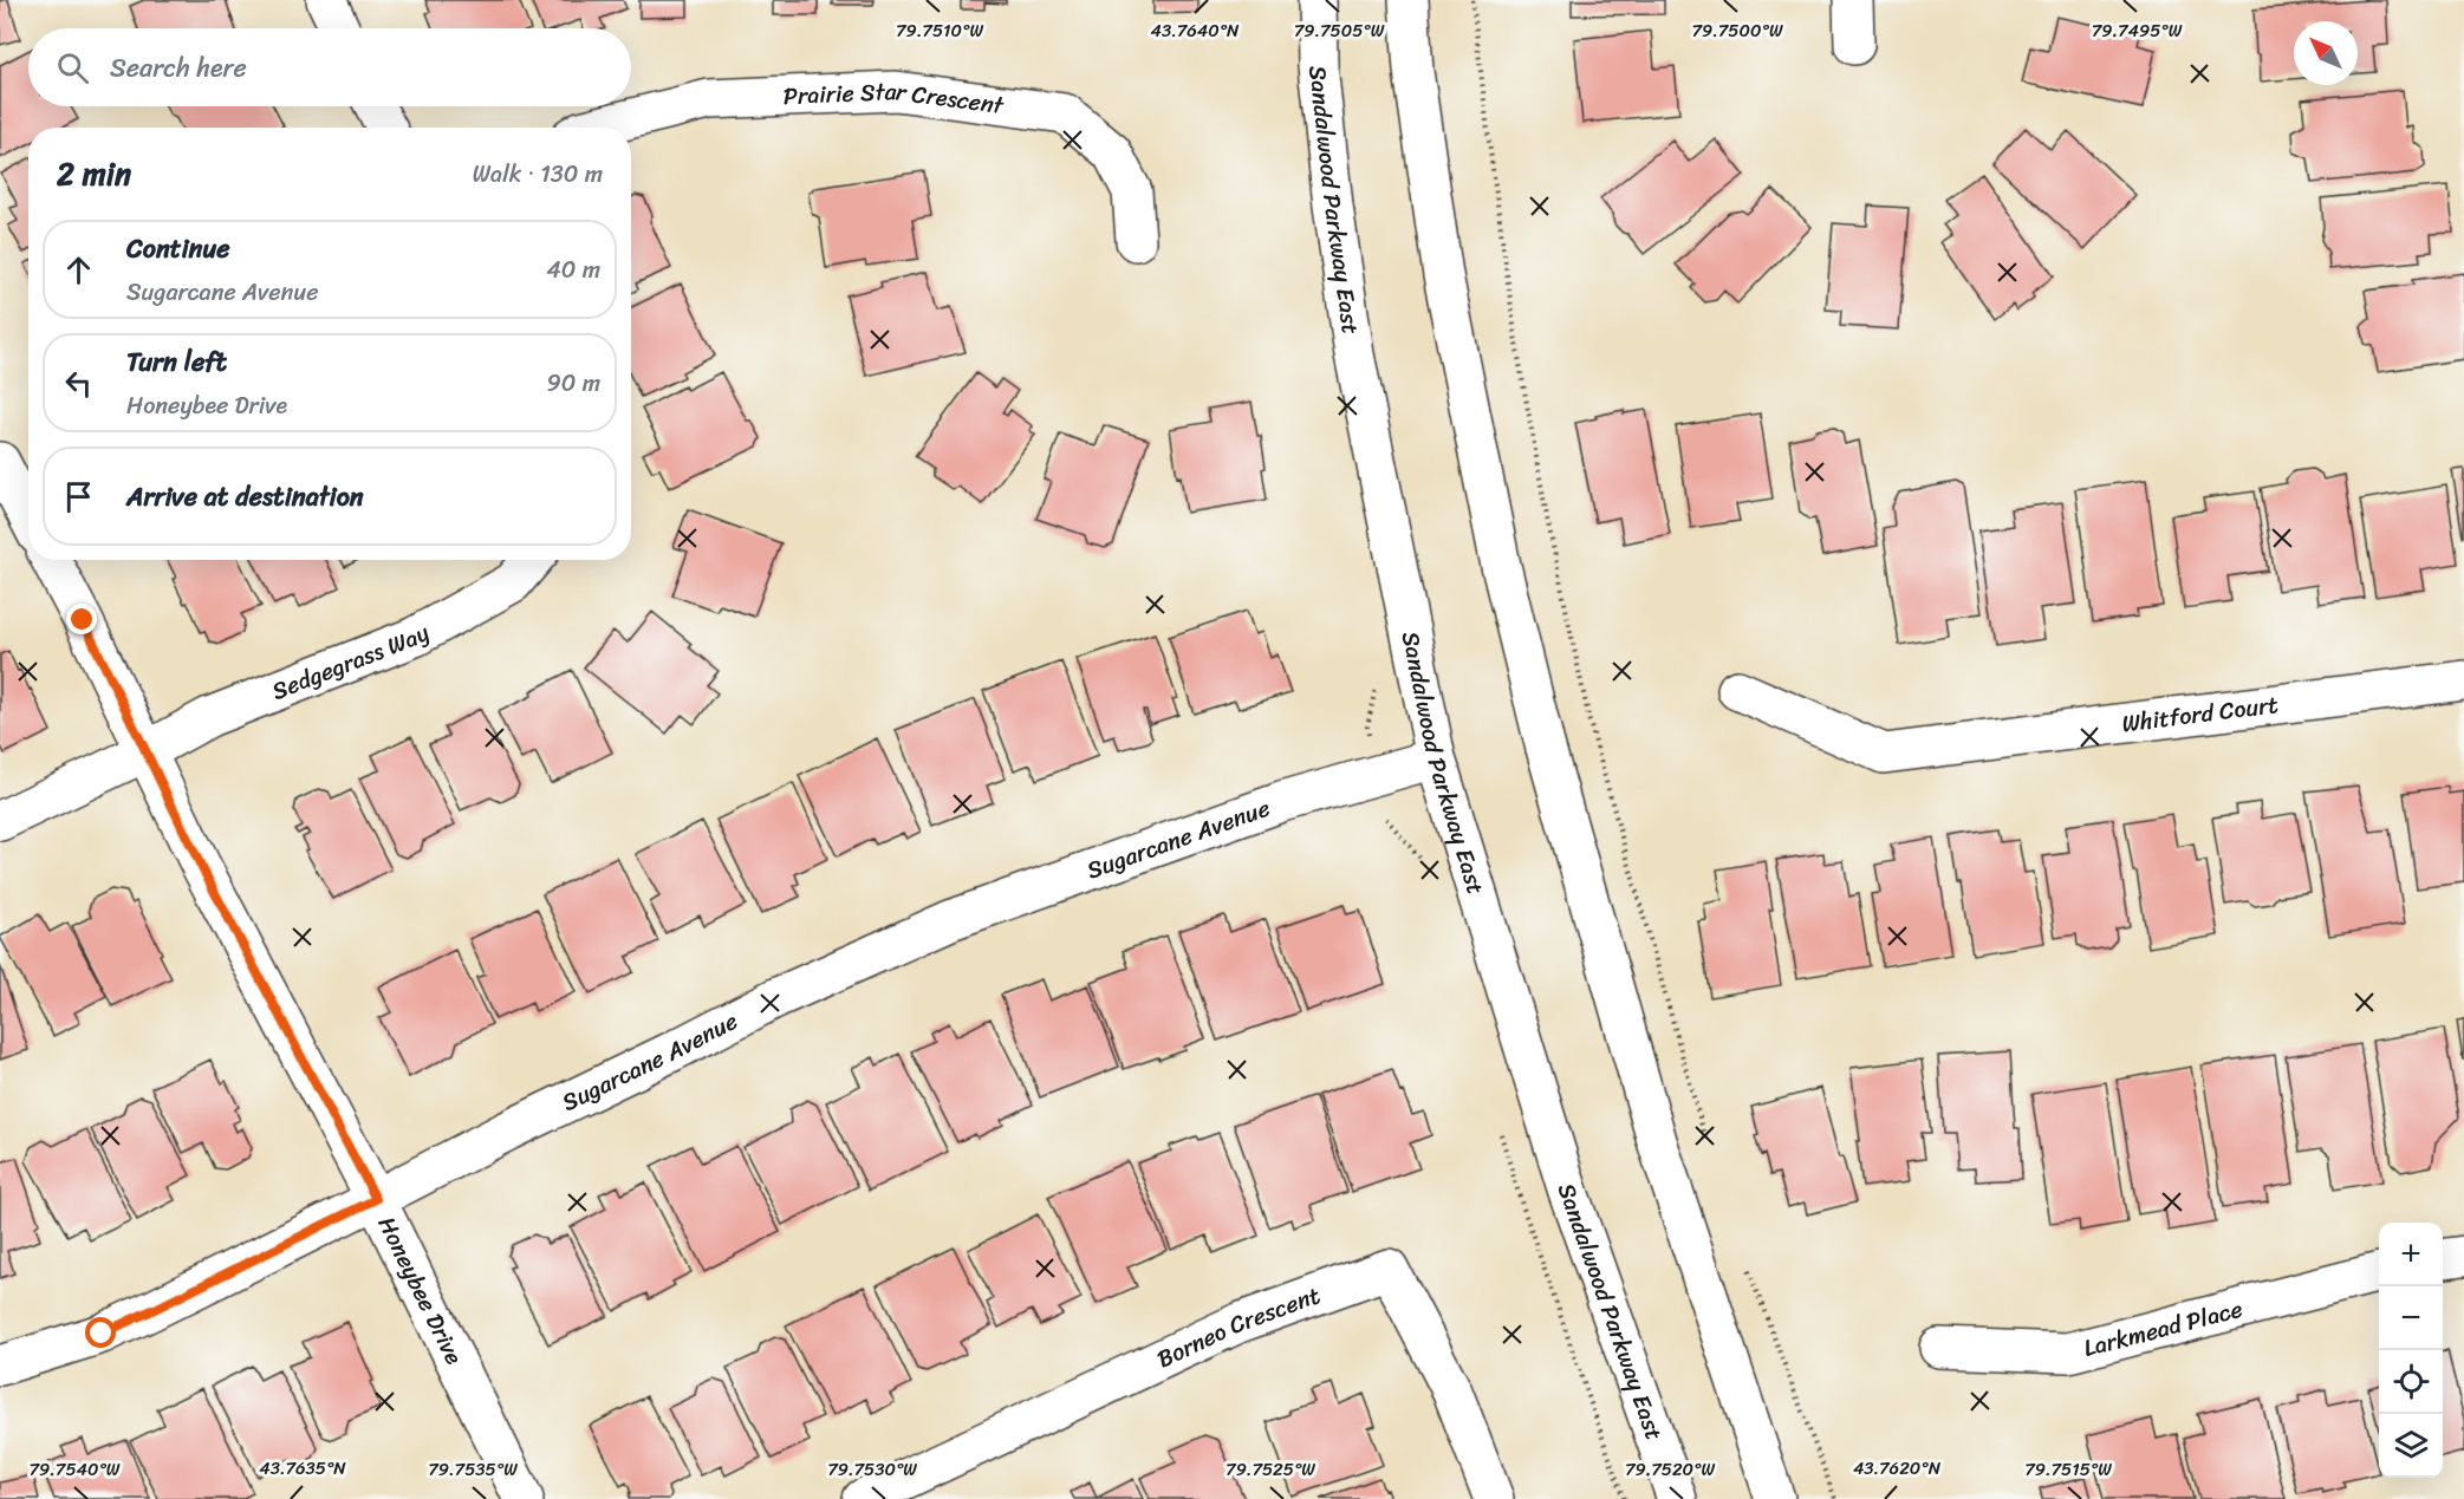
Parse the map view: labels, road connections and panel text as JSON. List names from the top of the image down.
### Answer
{
  "streets": {
    "street": [
      "Prairie Star Crescent",
      "Sandalwood Parkway East",
      "Sedgegrass Way",
      "Whitford Court",
      "Sugarcane Avenue",
      "Honeybee Drive",
      "Borneo Crescent",
      "Larkmead Place"
    ]
  },
  "crossings": [
    ["Sandalwood Parkway East", "Sugarcane Avenue"],
    ["Sedgegrass Way", "Honeybee Drive"],
    ["Sugarcane Avenue", "Honeybee Drive"]
  ],
  "north": "top left",
  "page": {
    "search": "Search here",
    "heading": ["2 min", "Walk · 130 m"],
    "list": [
      ["Continue", "Sugarcane Avenue", "40 m"],
      ["Turn left", "Honeybee Drive", "90 m"],
      "Arrive at destination"
    ],
    "map_buttons": ["+", "−"]
  },
  "coordinates": [
    "79.7495°W",
    "79.7510°W",
    "79.7505°W",
    "79.7500°W",
    "43.7640°N",
    "43.7635°N",
    "43.7620°N",
    "79.7540°W",
    "79.7535°W",
    "79.7530°W",
    "79.7525°W",
    "79.7520°W",
    "79.7515°W"
  ]
}
